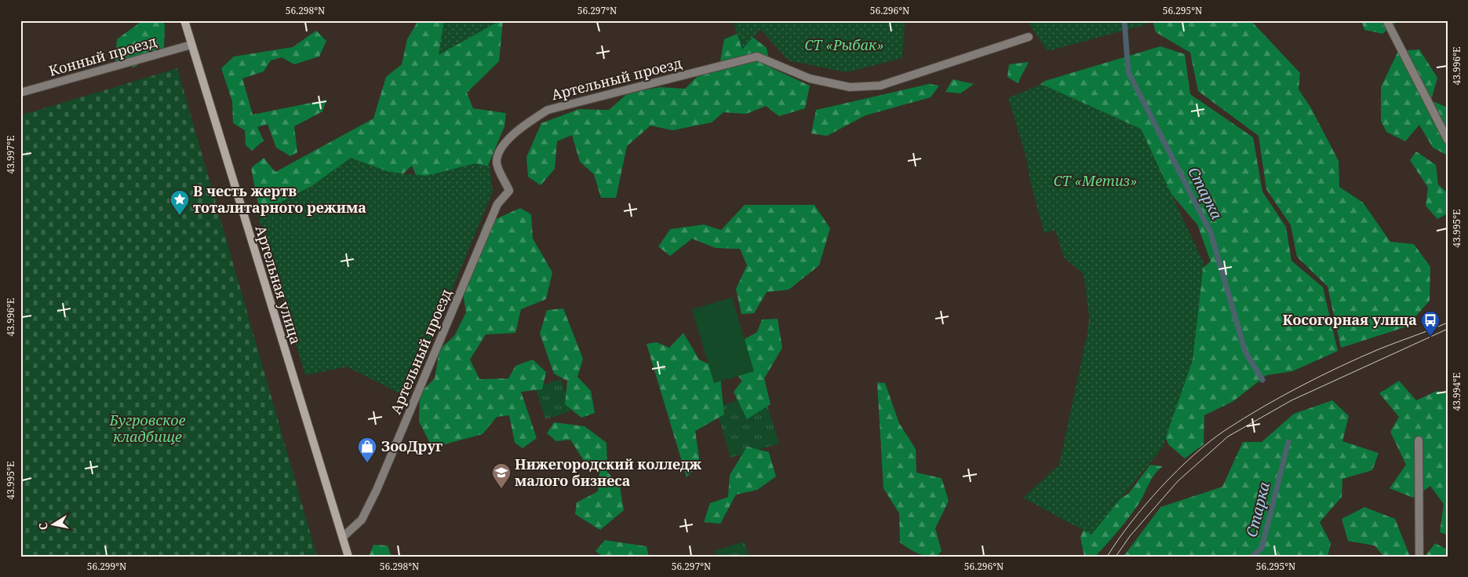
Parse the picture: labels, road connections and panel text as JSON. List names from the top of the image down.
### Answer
{
  "streets": {
    "street": ["Конный проезд", "Артельный проезд", "Артельная улица"]
  },
  "crossings": [
    ["Конный проезд", "Артельная улица"],
    ["Артельный проезд", "Артельная улица"]
  ],
  "water": ["Старка"],
  "parks": ["СТ «Рыбак»", "СТ «Метиз»", "Бугровское кладбище"],
  "places": {
    "place": ["В честь жертв тоталитарного режима"],
    "bus stop": ["Косогорная улица"],
    "shop": ["ЗооДруг"],
    "school or university": ["Нижегородский колледж малого бизнеса"]
  },
  "north": "left",
  "coordinates": [
    "56.298°N",
    "56.297°N",
    "56.296°N",
    "56.295°N",
    "43.996°E",
    "43.997°E",
    "43.995°E",
    "43.994°E",
    "56.299°N"
  ]
}
